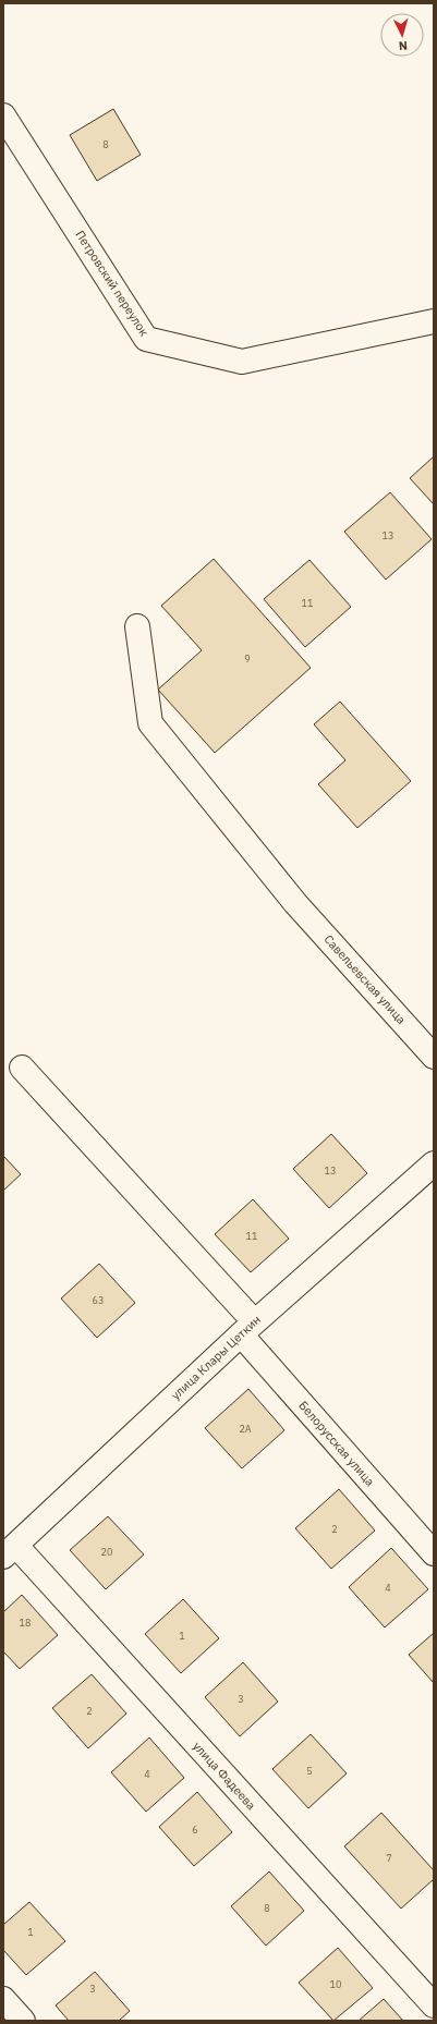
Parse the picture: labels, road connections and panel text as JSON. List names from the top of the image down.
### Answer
{
  "streets": {
    "street": [
      "Петровский переулок",
      "Савельевская улица",
      "улица Клары Цеткин",
      "Белорусская улица",
      "улица Фадеева"
    ]
  },
  "crossings": [
    ["улица Клары Цеткин", "Белорусская улица"],
    ["улица Клары Цеткин", "улица Фадеева"]
  ],
  "house_numbers": [
    "8",
    "13",
    "11",
    "9",
    "13",
    "11",
    "63",
    "2А",
    "2",
    "20",
    "4",
    "18",
    "1",
    "3",
    "2",
    "5",
    "4",
    "6",
    "7",
    "8",
    "1",
    "10",
    "3"
  ],
  "north": "bottom"
}
